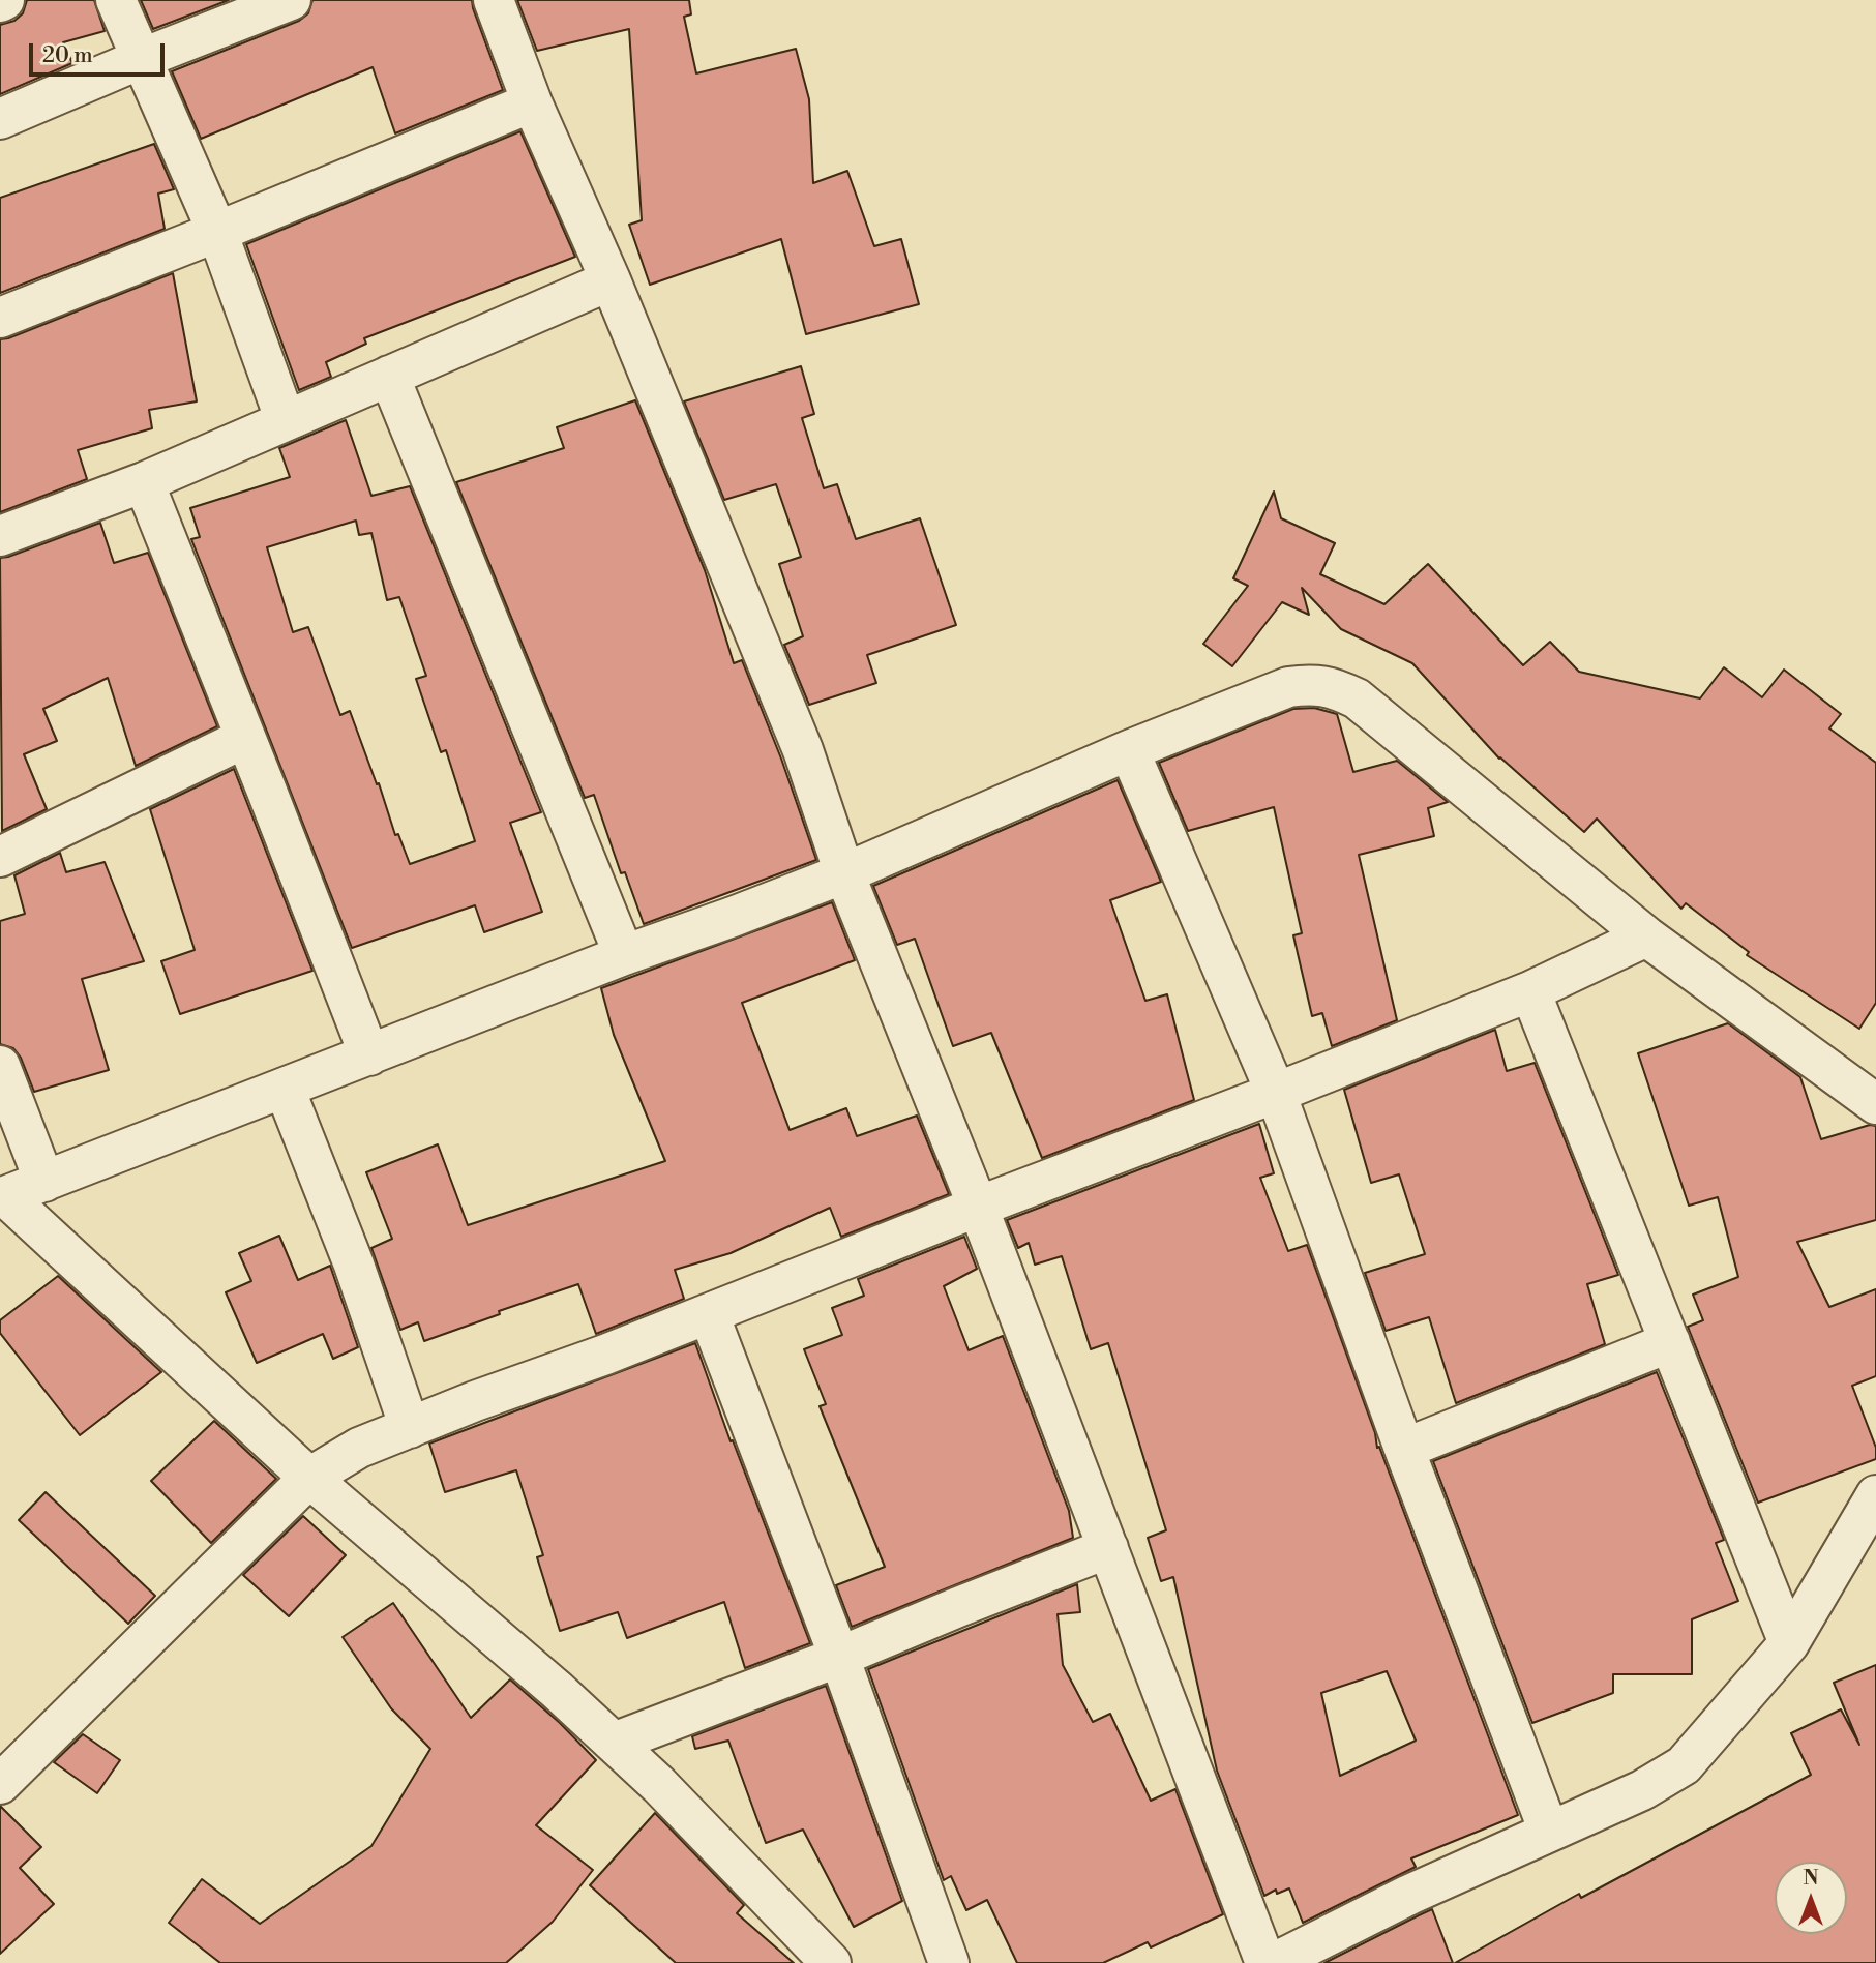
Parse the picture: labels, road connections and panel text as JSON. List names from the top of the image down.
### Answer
{
  "scale_bar": "20 m",
  "north": "top"
}
